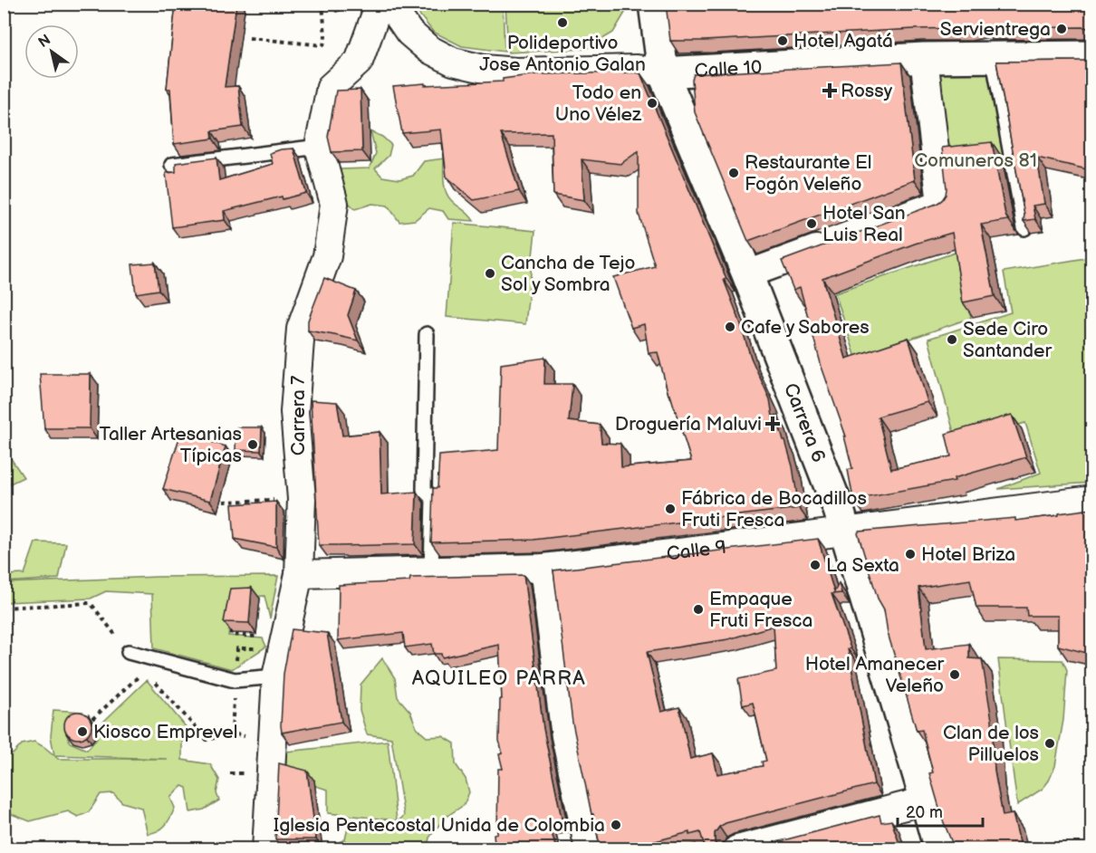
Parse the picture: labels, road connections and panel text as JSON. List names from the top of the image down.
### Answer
{
  "streets": {
    "main road": ["Calle 10", "Carrera 6"],
    "street": ["Carrera 7", "Calle 9"]
  },
  "crossings": [
    ["Calle 10", "Carrera 6"],
    ["Carrera 7", "Calle 9"],
    ["Carrera 6", "Calle 9"]
  ],
  "districts": ["AQUILEO PARRA"],
  "parks": ["Comuneros 81"],
  "places": {
    "other": [
      "Polideportivo Jose Antonio Galan",
      "Servientrega",
      "Hotel Agatá",
      "Todo en Uno Vélez",
      "Restaurante El Fogón Veleño",
      "Hotel San Luis Real",
      "Cancha de Tejo Sol y Sombra",
      "Cafe y Sabores",
      "Sede Ciro Santander",
      "Taller Artesanias Típicas",
      "Fábrica de Bocadillos Fruti Fresca",
      "Hotel Briza",
      "La Sexta",
      "Empaque Fruti Fresca",
      "Hotel Amanecer Veleño",
      "Kiosco Emprevel",
      "Clan de los Pilluelos",
      "Iglesia Pentecostal Unida de Colombia"
    ],
    "health": ["Rossy", "Droguería Maluvi"]
  },
  "scale_bar": "20 m",
  "north": "top left"
}
